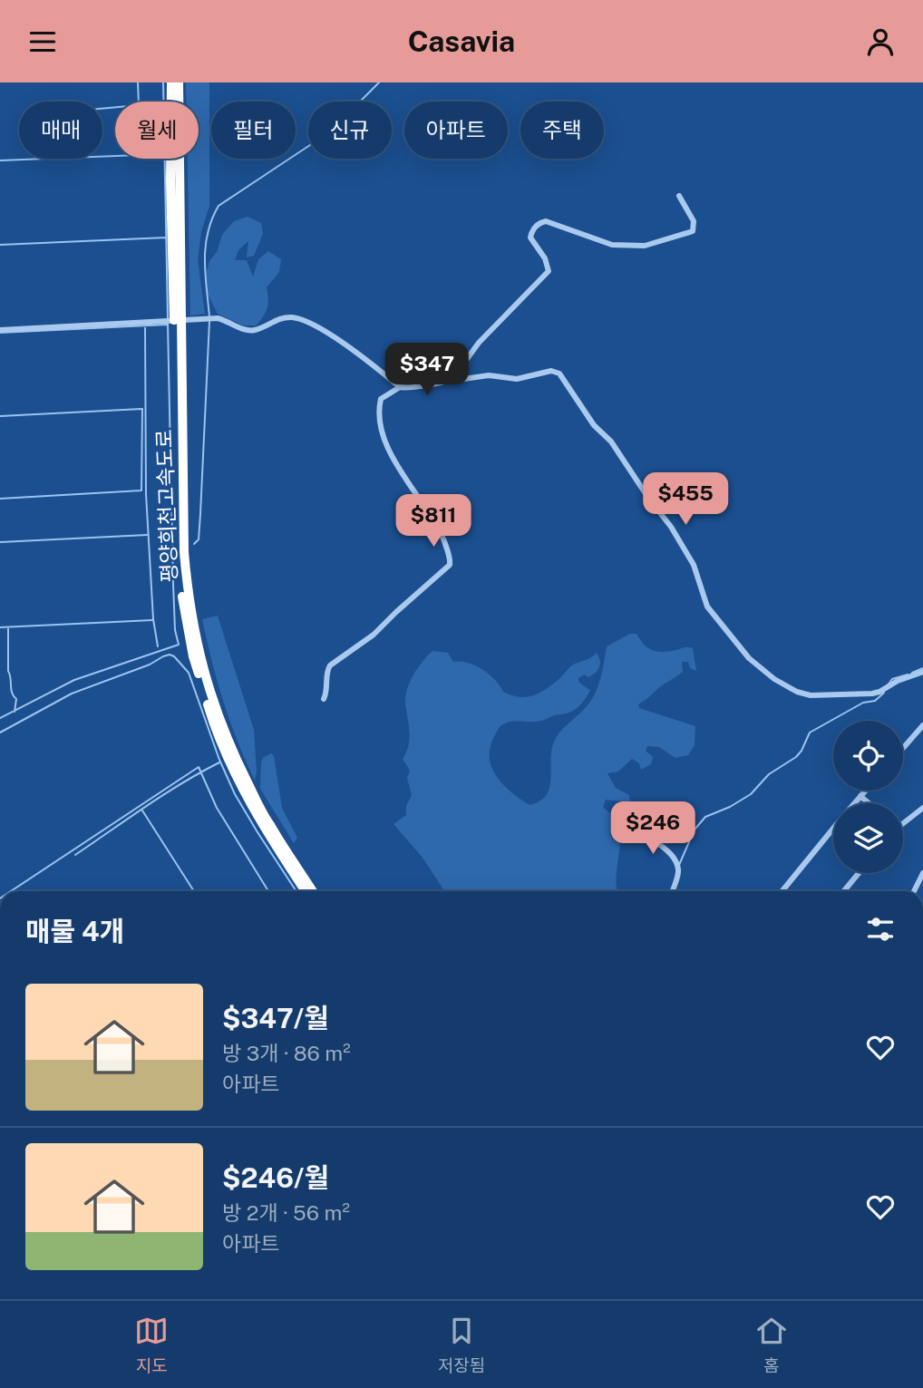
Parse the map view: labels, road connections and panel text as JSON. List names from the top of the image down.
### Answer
{
  "streets": {
    "highway": ["평양희천고속도로"]
  },
  "page": {
    "header": "Casavia",
    "chip": [
      "매매",
      "월세",
      "필터",
      "신규",
      "아파트",
      "주택"
    ],
    "price": [
      "$347",
      "$455",
      "$811",
      "$246"
    ],
    "heading": "매물 4개",
    "list": [
      {
        "name": "$347/월",
        "note": "방 3개 · 86 m² · 아파트"
      },
      {
        "name": "$246/월",
        "note": "방 2개 · 56 m² · 아파트"
      }
    ],
    "tabs": ["지도", "저장됨", "홈"]
  }
}
